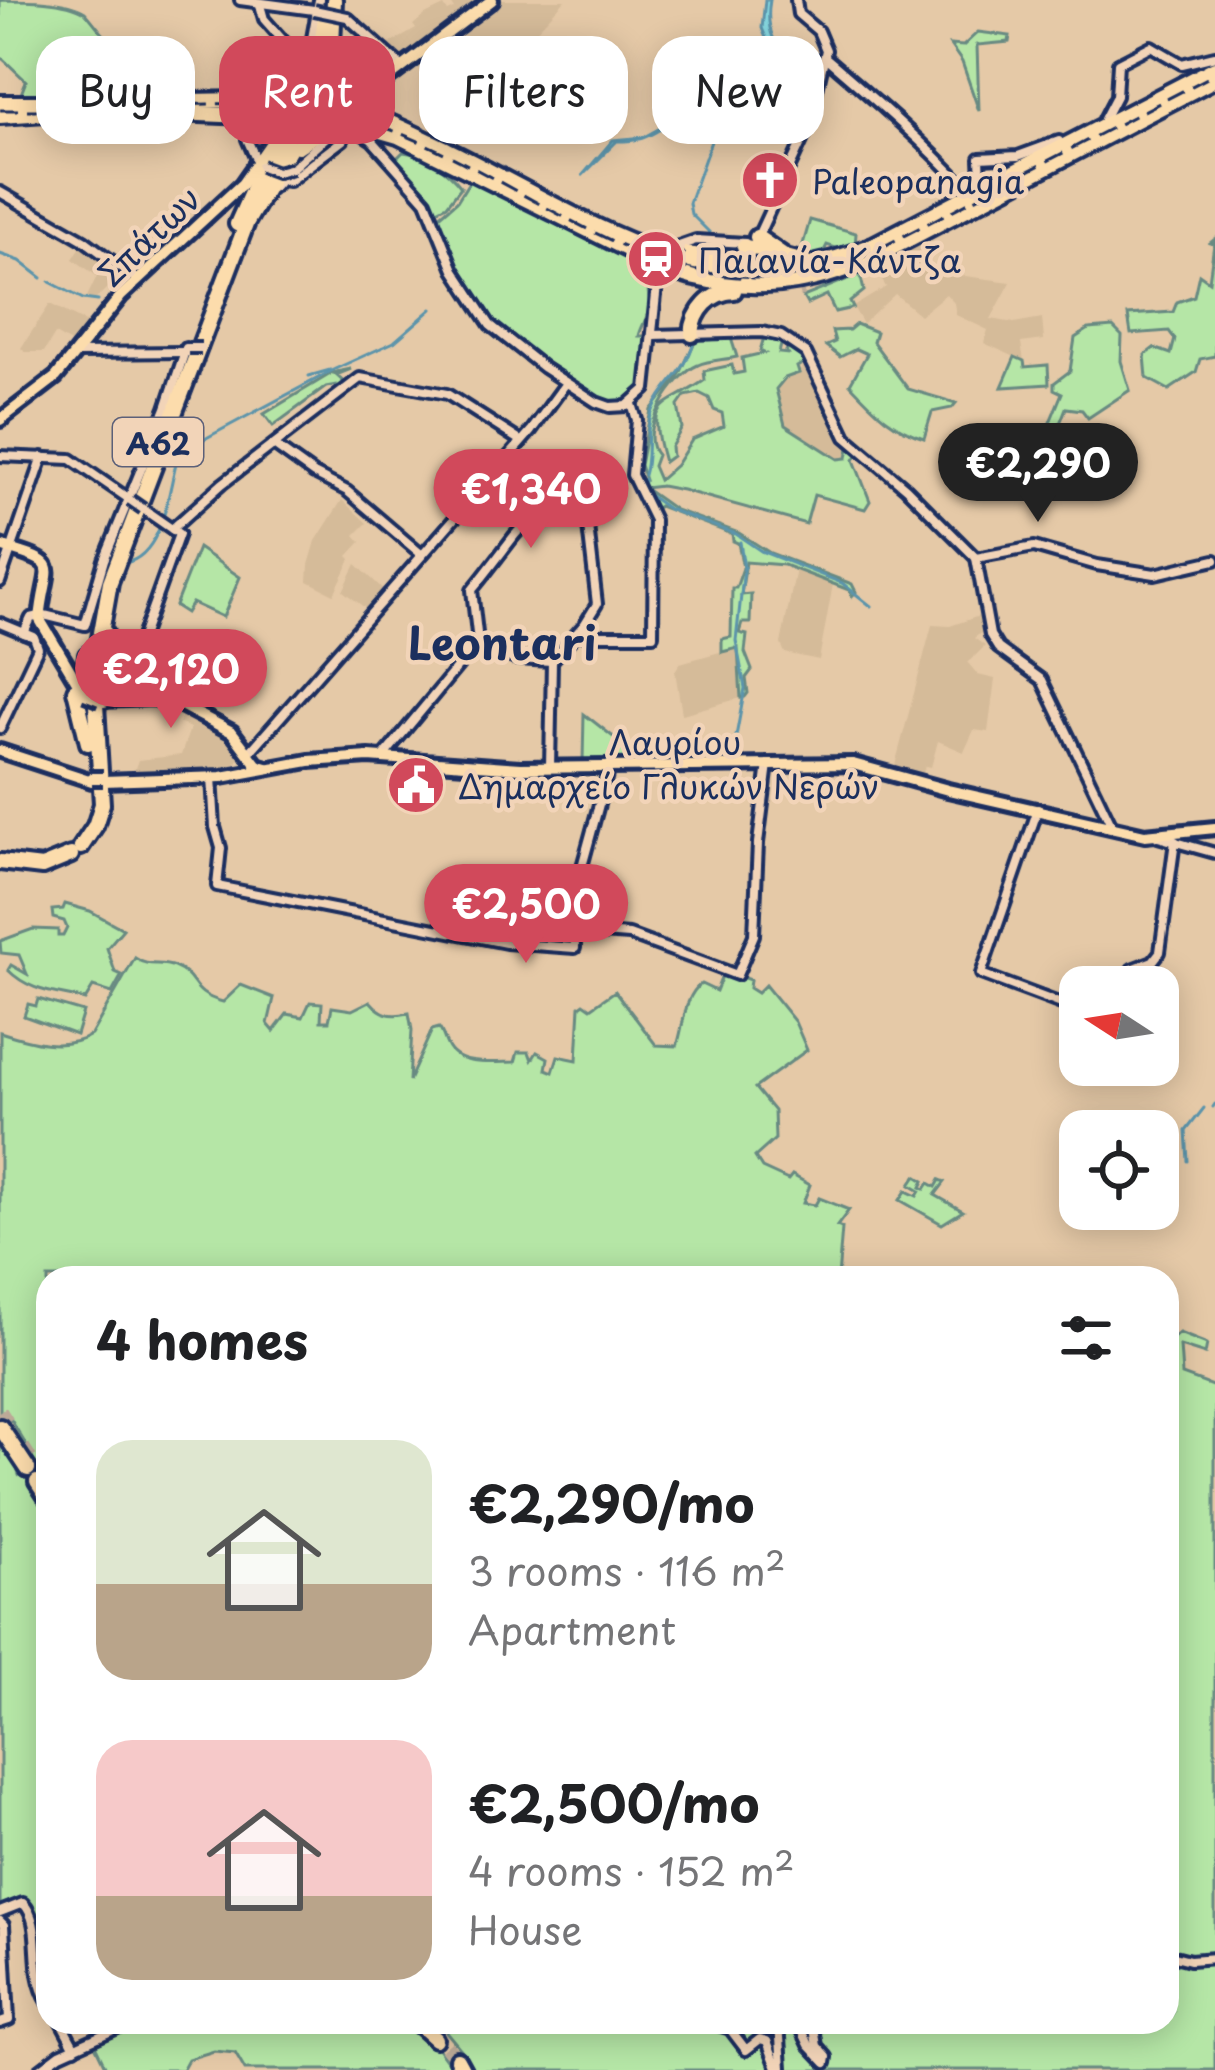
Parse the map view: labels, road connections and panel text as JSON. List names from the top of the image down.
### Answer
{
  "streets": {
    "highway": ["Α62"],
    "main road": ["Σπάτων", "Λαυρίου"]
  },
  "crossings": [
    ["Α62", "Λαυρίου"]
  ],
  "districts": ["Leontari"],
  "places": {
    "church": ["Paleopanagia"],
    "station": ["Παιανία-Κάντζα"],
    "public building": ["Δημαρχείο Γλυκών Νερών"]
  },
  "north": "left",
  "page": {
    "chip": [
      "Buy",
      "Rent",
      "Filters",
      "New"
    ],
    "price": [
      "€2,290",
      "€1,340",
      "€2,120",
      "€2,500"
    ],
    "heading": "4 homes",
    "list": [
      {
        "name": "€2,290/mo",
        "note": "3 rooms · 116 m² · Apartment"
      },
      {
        "name": "€2,500/mo",
        "note": "4 rooms · 152 m² · House"
      }
    ]
  }
}
